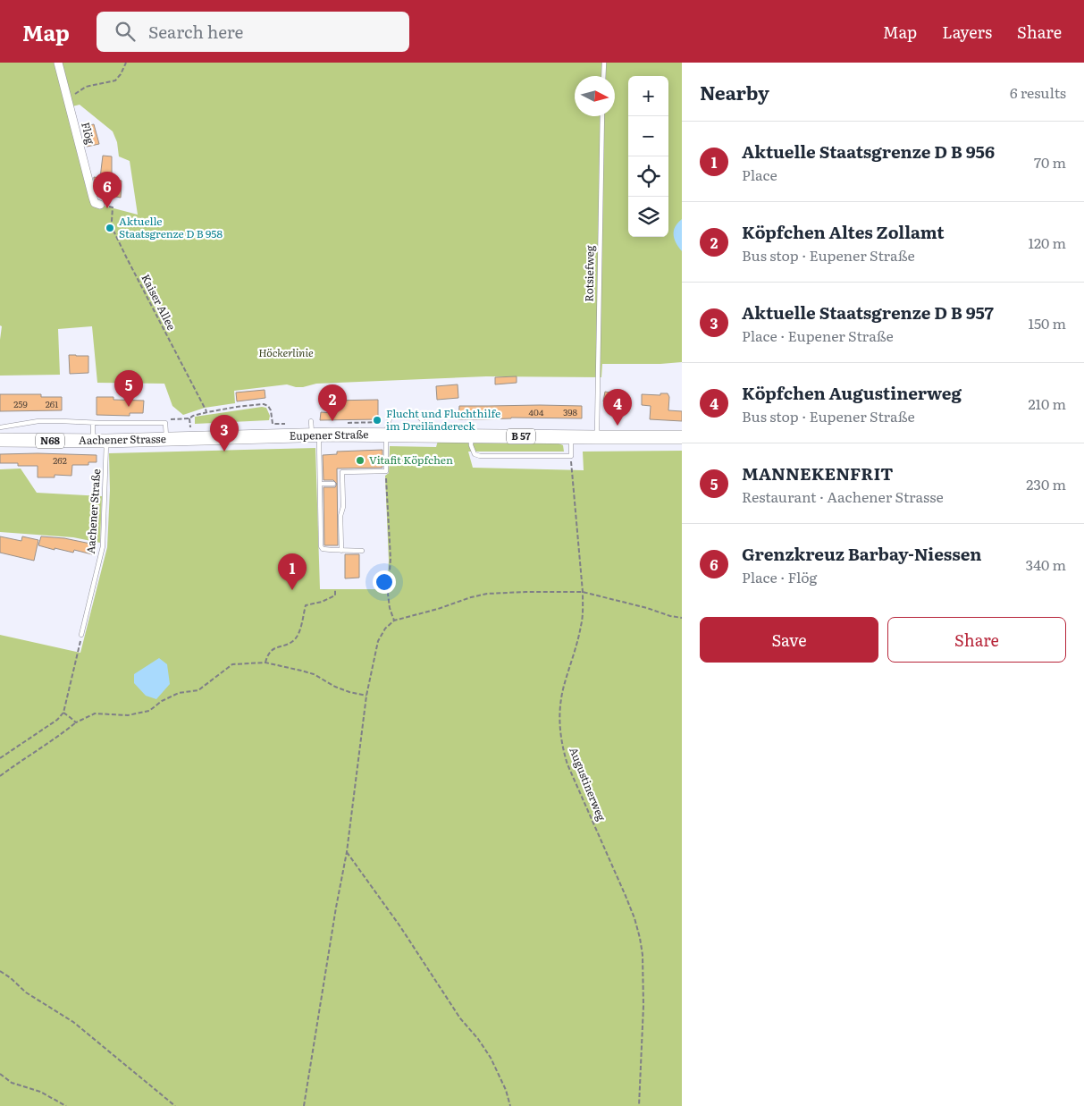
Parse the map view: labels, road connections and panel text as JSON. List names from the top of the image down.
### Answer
{
  "streets": {
    "main road": [
      "Eupener Straße",
      "B 57",
      "Aachener Strasse",
      "N68"
    ],
    "street": ["Flög"],
    "lane": ["Rotsiefweg", "Aachener Straße"],
    "path": ["Kaiser Allee", "Augustinerweg"]
  },
  "crossings": [
    ["Flög", "Kaiser Allee"],
    ["Rotsiefweg", "Eupener Straße"],
    ["Eupener Straße", "Aachener Strasse"],
    ["Aachener Strasse", "Aachener Straße"]
  ],
  "parks": ["Höckerlinie"],
  "places": ["Aktuelle Staatsgrenze D B 958", "Flucht und Fluchthilfe im Dreiländereck", "Vitafit Köpfchen"],
  "house_numbers": [
    "259",
    "261",
    "404",
    "398",
    "262"
  ],
  "north": "right",
  "page": {
    "header": "Map",
    "search": "Search here",
    "nav": ["Map", "Layers", "Share"],
    "heading": ["Nearby", "6 results"],
    "map_buttons": ["+", "−"],
    "list": [
      {
        "mark": "1",
        "name": "Aktuelle Staatsgrenze D B 956",
        "note": "Place",
        "value": "70 m"
      },
      {
        "mark": "2",
        "name": "Köpfchen Altes Zollamt",
        "note": "Bus stop · Eupener Straße",
        "value": "120 m"
      },
      {
        "mark": "3",
        "name": "Aktuelle Staatsgrenze D B 957",
        "note": "Place · Eupener Straße",
        "value": "150 m"
      },
      {
        "mark": "4",
        "name": "Köpfchen Augustinerweg",
        "note": "Bus stop · Eupener Straße",
        "value": "210 m"
      },
      {
        "mark": "5",
        "name": "MANNEKENFRIT",
        "note": "Restaurant · Aachener Strasse",
        "value": "230 m"
      },
      {
        "mark": "6",
        "name": "Grenzkreuz Barbay-Niessen",
        "note": "Place · Flög",
        "value": "340 m"
      }
    ],
    "pins": [
      "6",
      "5",
      "2",
      "4",
      "3",
      "1"
    ],
    "buttons": ["Save", "Share"]
  }
}
